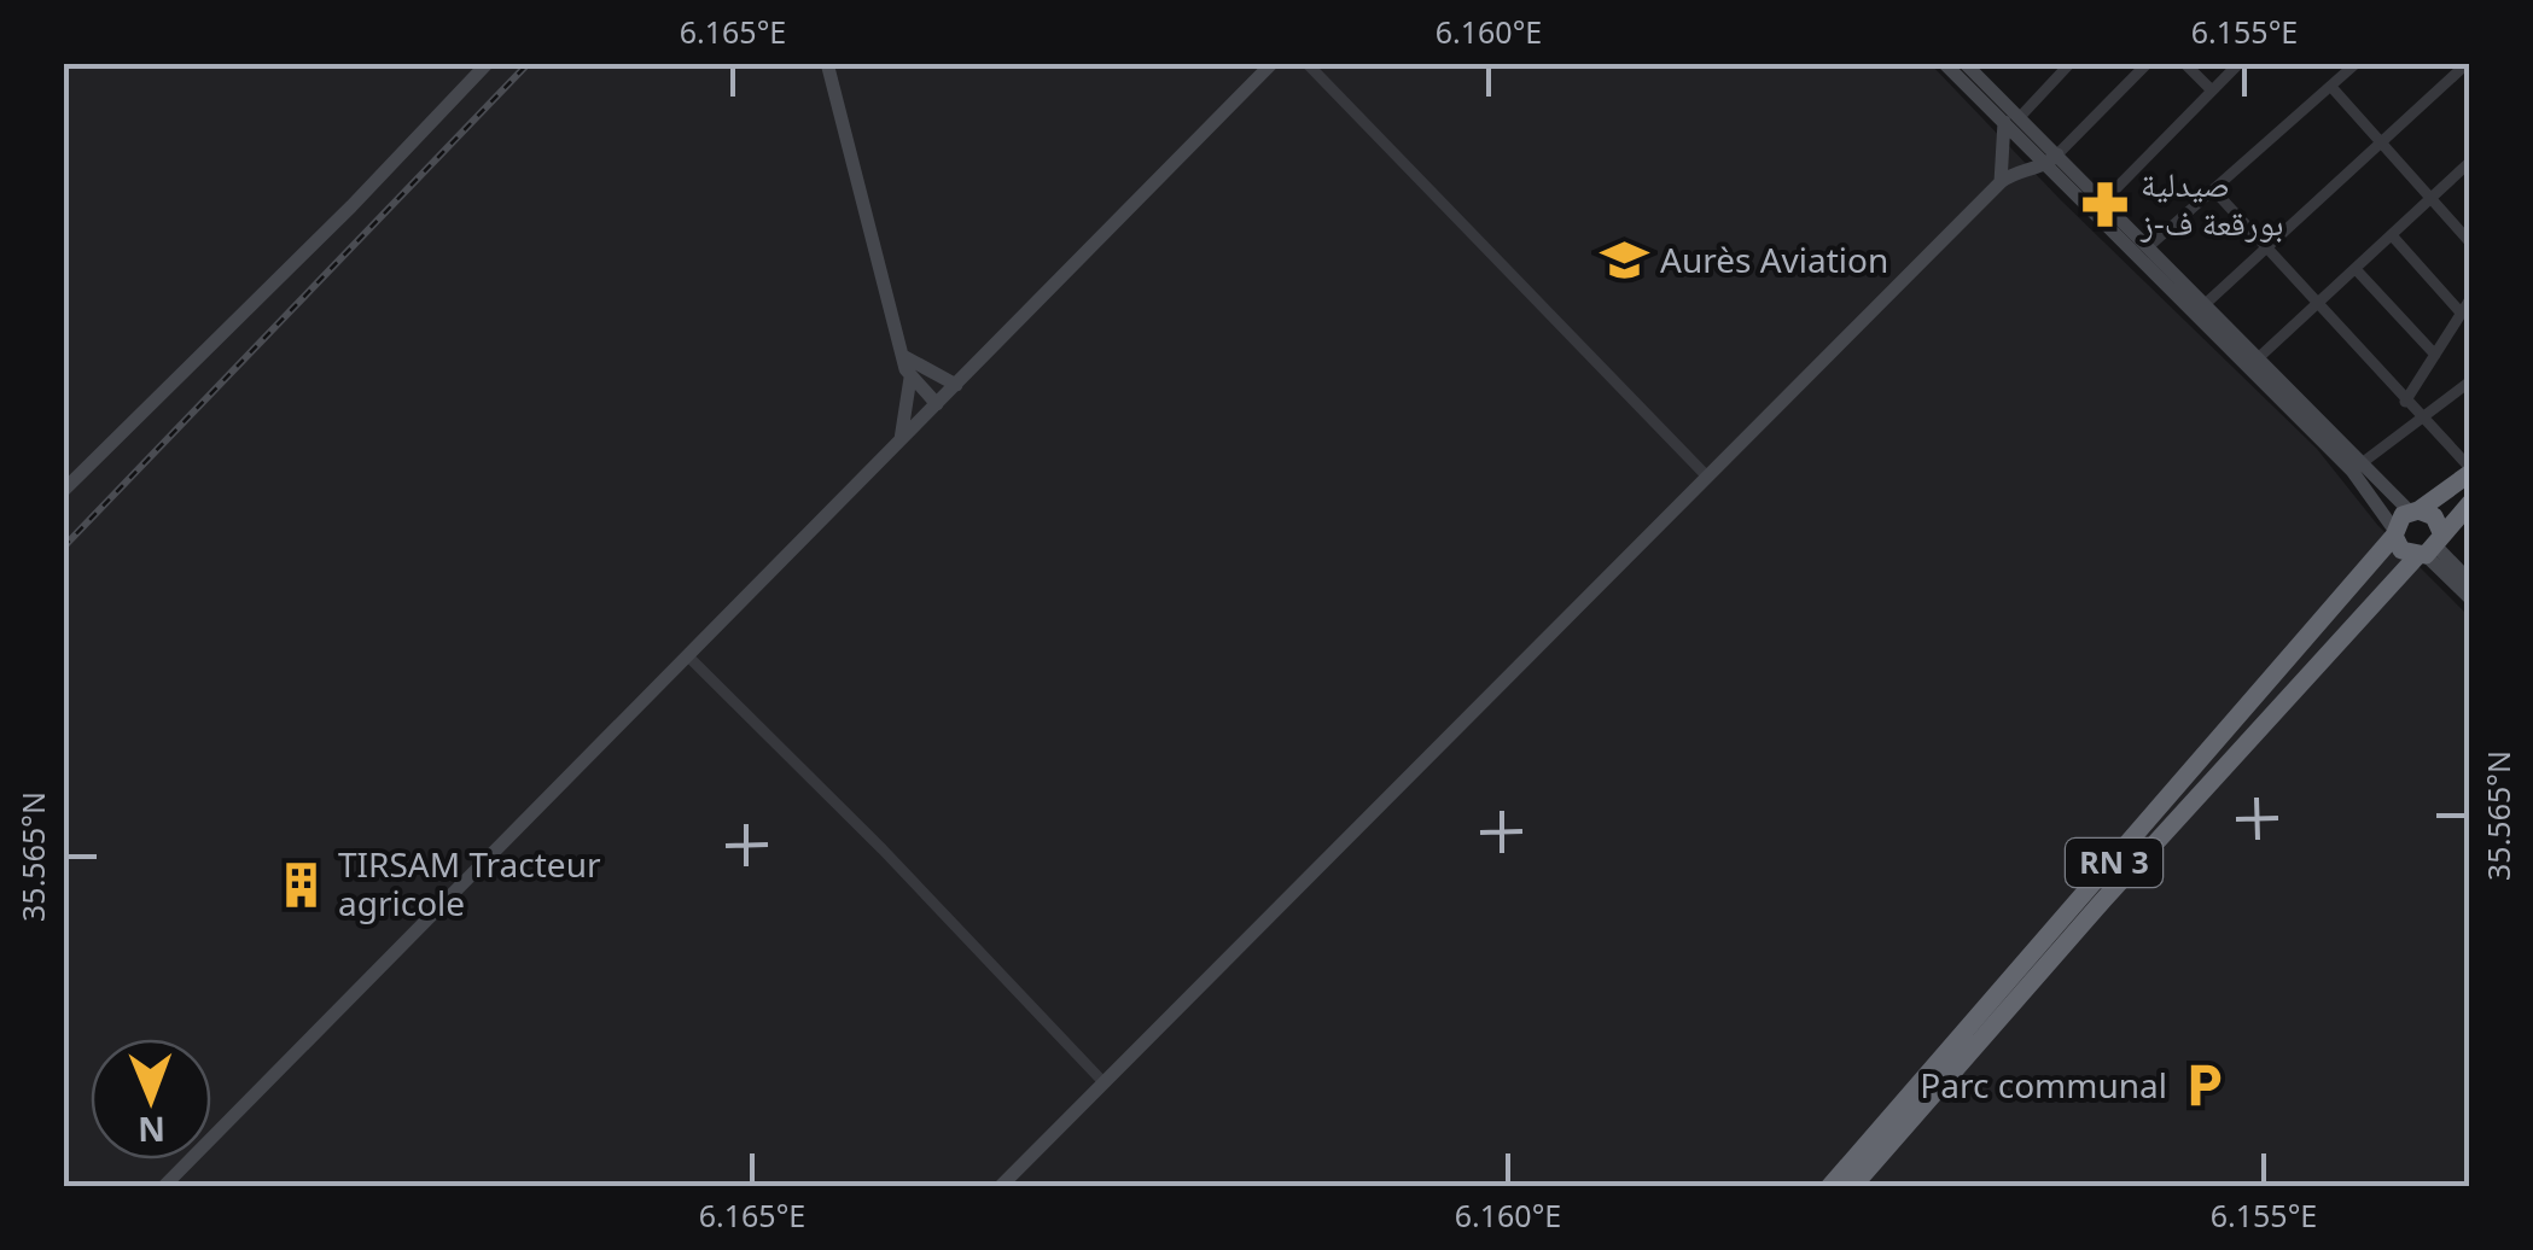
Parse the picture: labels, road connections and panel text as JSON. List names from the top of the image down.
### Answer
{
  "streets": {
    "highway": ["RN 3"]
  },
  "places": {
    "pharmacy": ["صيدلية بورقعة ف-ز"],
    "school or university": ["Aurès Aviation"],
    "building": ["TIRSAM Tracteur agricole"],
    "parking": ["Parc communal"]
  },
  "north": "bottom",
  "coordinates": [
    "6.165°E",
    "6.160°E",
    "6.155°E",
    "35.565°N"
  ]
}
